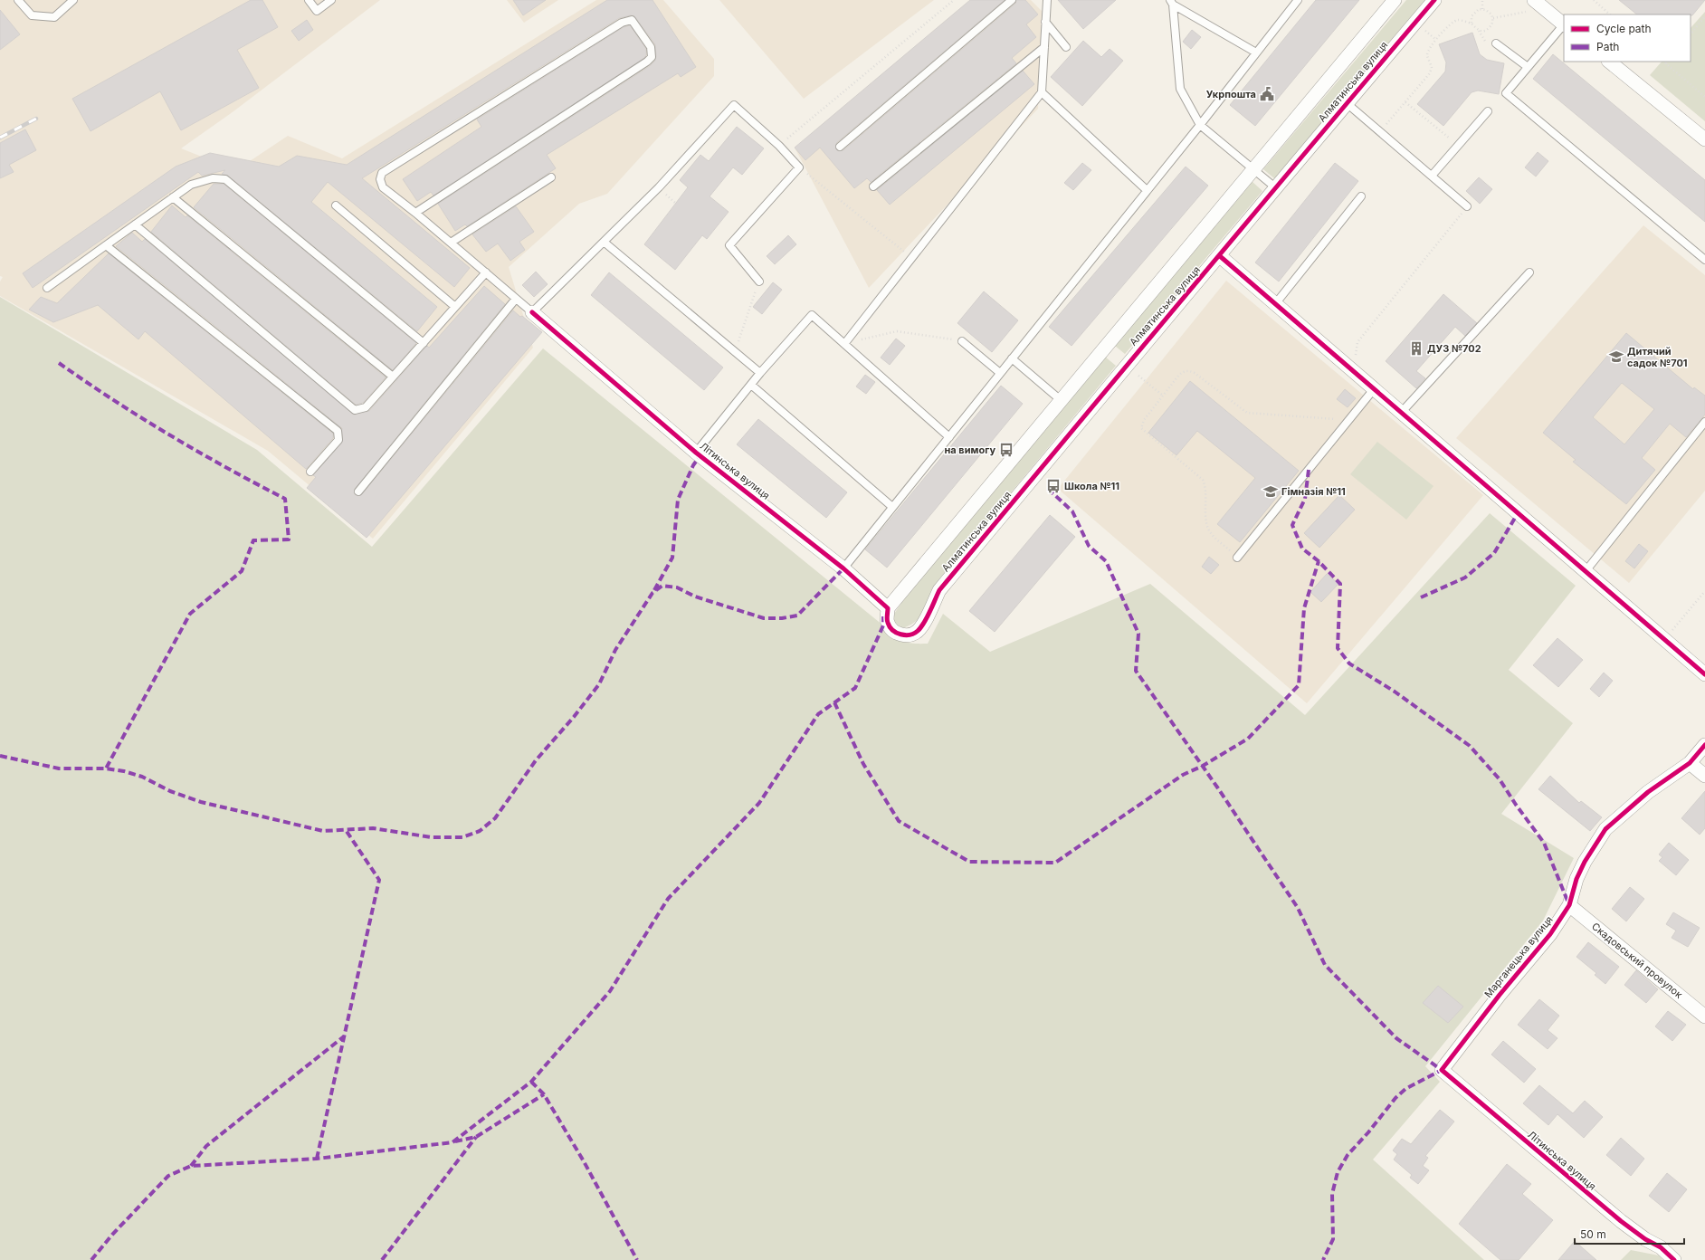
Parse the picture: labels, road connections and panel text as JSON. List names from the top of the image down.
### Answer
{
  "streets": {
    "street": [
      "Алматинська вулиця",
      "Літинська вулиця",
      "Марганецька вулиця",
      "Скадовський провулок"
    ]
  },
  "crossings": [
    ["Алматинська вулиця", "Літинська вулиця"],
    ["Літинська вулиця", "Марганецька вулиця"],
    ["Марганецька вулиця", "Скадовський провулок"]
  ],
  "places": {
    "public building": ["Укрпошта"],
    "building": ["ДУЗ №702"],
    "school or university": ["Дитячий садок №701", "Гімназія №11"],
    "bus stop": ["на вимогу", "Школа №11"]
  },
  "legend": ["Cycle path", "Path"],
  "scale_bar": "50 m"
}
